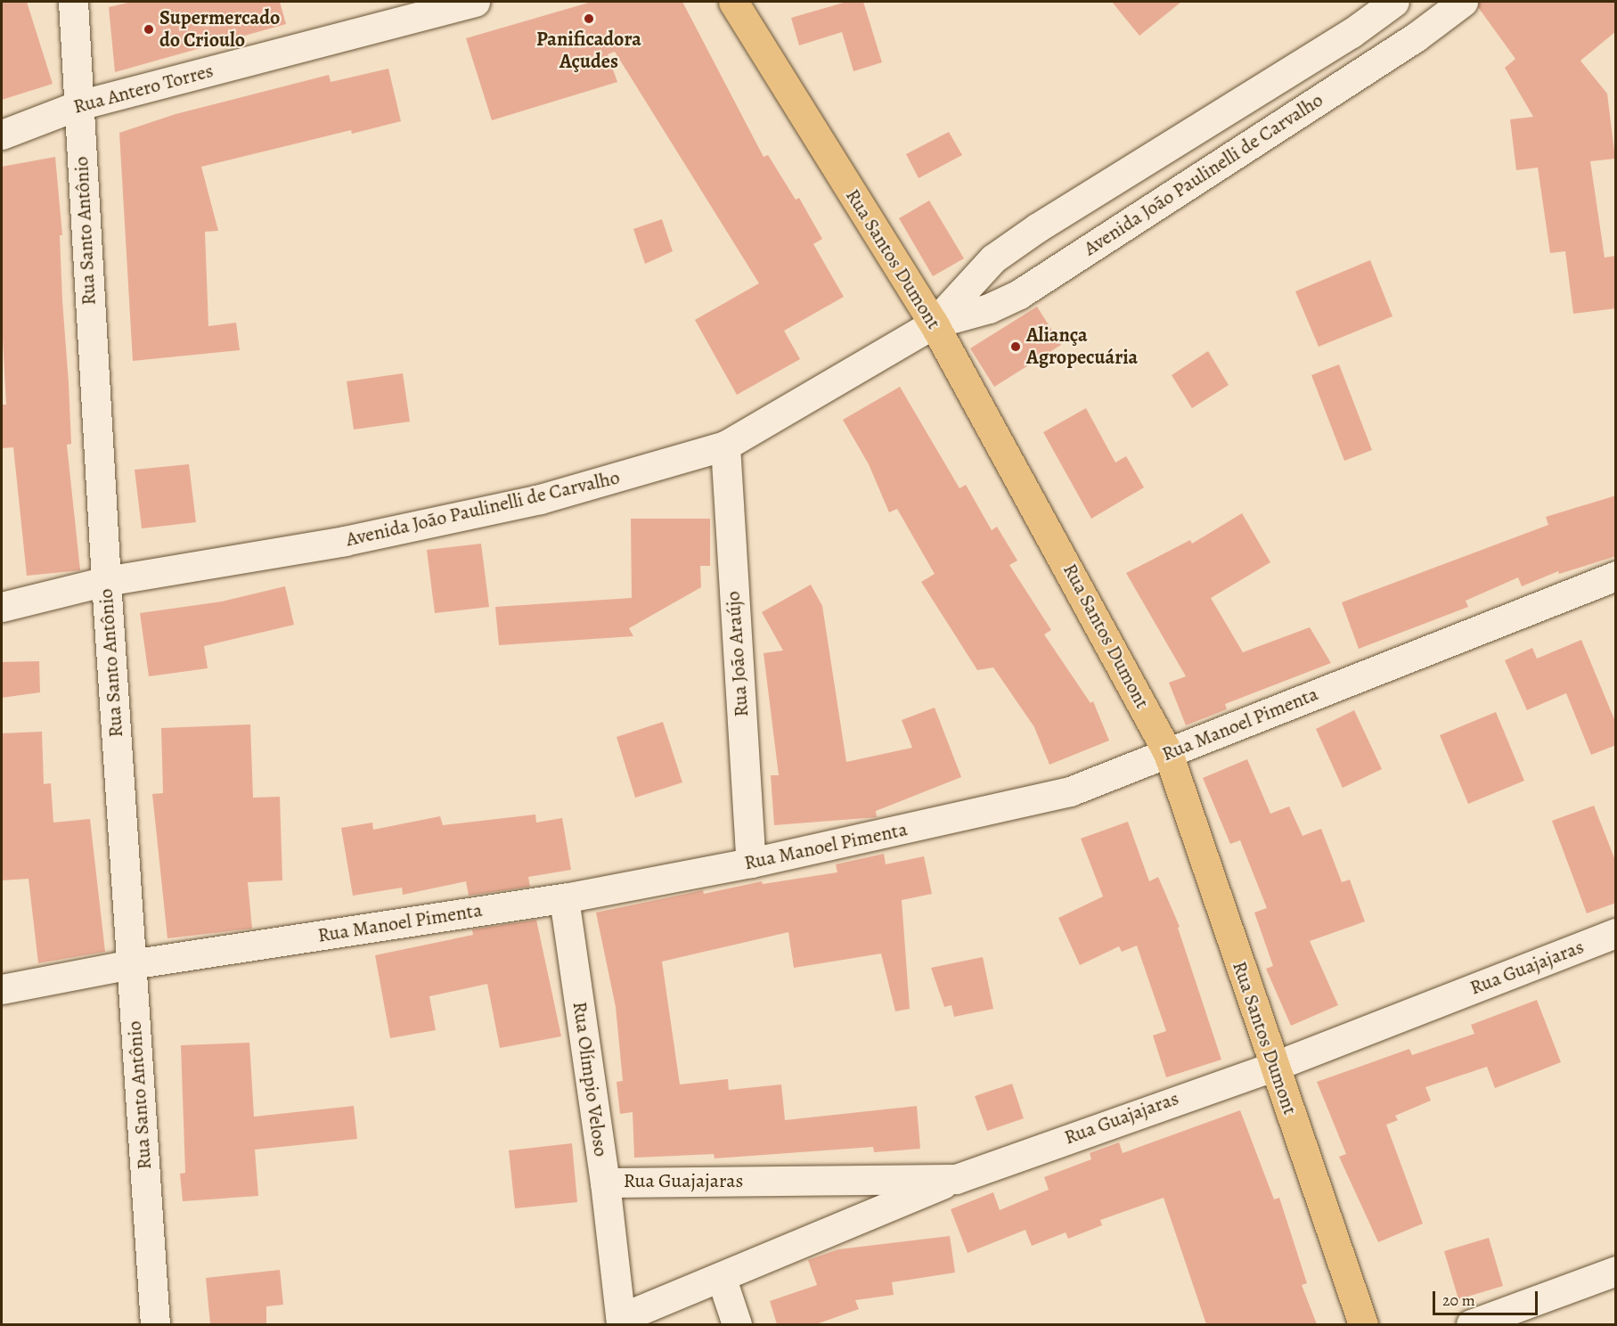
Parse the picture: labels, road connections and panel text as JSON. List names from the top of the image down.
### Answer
{
  "streets": {
    "main road": ["Rua Santos Dumont"],
    "street": [
      "Rua Antero Torres",
      "Avenida João Paulinelli de Carvalho",
      "Rua Santo Antônio",
      "Rua João Araújo",
      "Rua Manoel Pimenta",
      "Rua Guajajaras",
      "Rua Olímpio Veloso"
    ]
  },
  "crossings": [
    ["Rua Antero Torres", "Rua Santo Antônio"],
    ["Avenida João Paulinelli de Carvalho", "Rua Santo Antônio"],
    ["Avenida João Paulinelli de Carvalho", "Rua Santos Dumont"],
    ["Avenida João Paulinelli de Carvalho", "Rua João Araújo"],
    ["Rua Santo Antônio", "Rua Manoel Pimenta"],
    ["Rua Santos Dumont", "Rua Manoel Pimenta"],
    ["Rua Santos Dumont", "Rua Guajajaras"],
    ["Rua João Araújo", "Rua Manoel Pimenta"],
    ["Rua Manoel Pimenta", "Rua Olímpio Veloso"],
    ["Rua Guajajaras", "Rua Olímpio Veloso"]
  ],
  "places": ["Panificadora Açudes", "Supermercado do Crioulo", "Aliança Agropecuária"],
  "scale_bar": "20 m"
}
